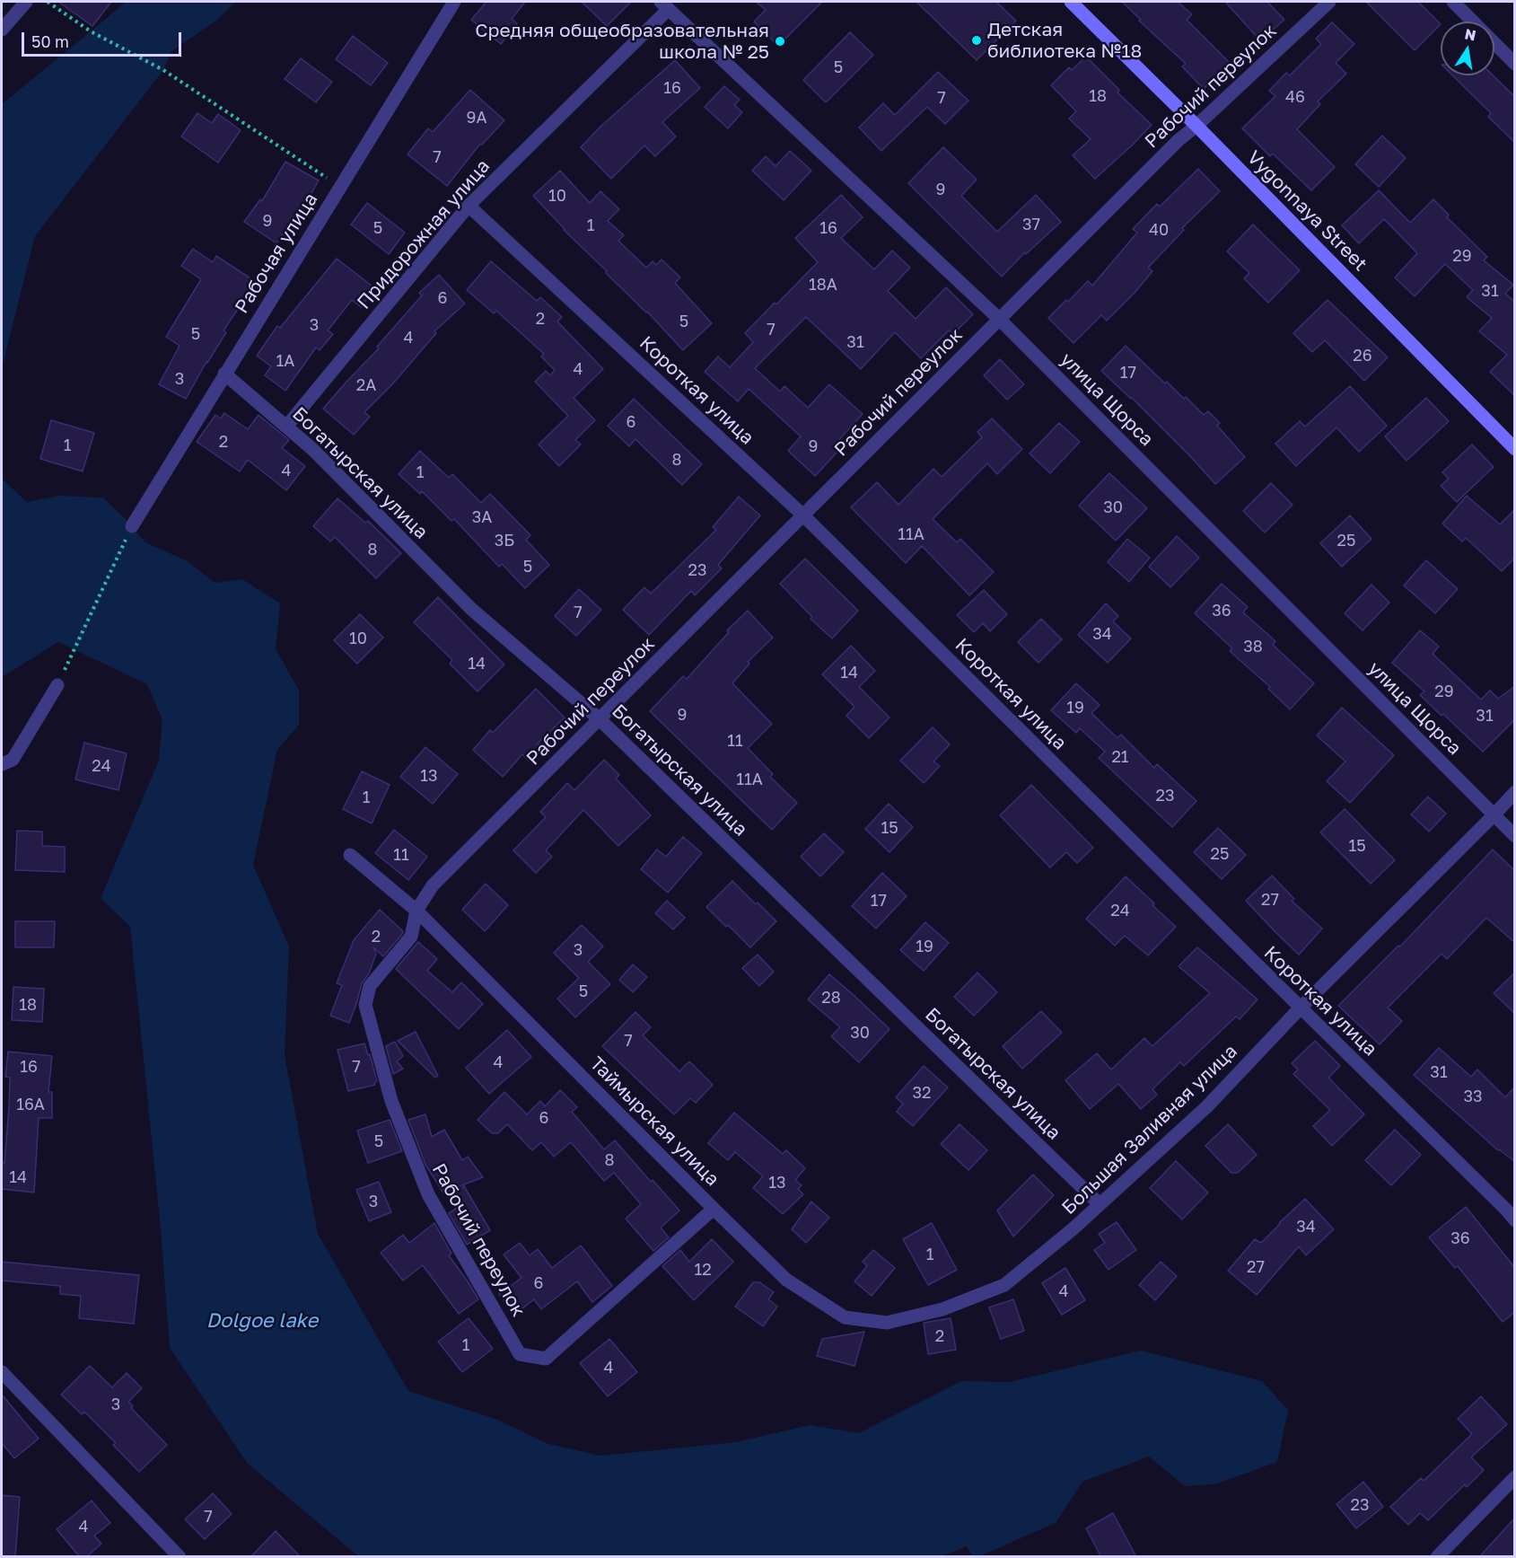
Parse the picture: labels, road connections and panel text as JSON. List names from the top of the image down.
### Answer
{
  "streets": {
    "street": [
      "Рабочий переулок",
      "Vygonnaya Street",
      "Придорожная улица",
      "Рабочая улица",
      "Короткая улица",
      "улица Щорса",
      "Богатырская улица",
      "Таймырская улица",
      "Большая Заливная улица"
    ]
  },
  "crossings": [
    ["Рабочий переулок", "Vygonnaya Street"],
    ["Рабочий переулок", "Короткая улица"],
    ["Рабочий переулок", "улица Щорса"],
    ["Рабочий переулок", "Богатырская улица"],
    ["Рабочий переулок", "Таймырская улица"],
    ["Придорожная улица", "Короткая улица"],
    ["Придорожная улица", "улица Щорса"],
    ["Придорожная улица", "Богатырская улица"],
    ["Рабочая улица", "Богатырская улица"],
    ["Короткая улица", "Большая Заливная улица"],
    ["улица Щорса", "Большая Заливная улица"],
    ["Богатырская улица", "Большая Заливная улица"],
    ["Таймырская улица", "Большая Заливная улица"]
  ],
  "water": ["Dolgoe lake"],
  "places": ["Детская библиотека №18", "Средняя общеобразовательная школа № 25"],
  "house_numbers": [
    "5",
    "16",
    "18",
    "46",
    "7",
    "9А",
    "7",
    "9",
    "10",
    "9",
    "37",
    "1",
    "5",
    "16",
    "40",
    "29",
    "18А",
    "31",
    "6",
    "2",
    "5",
    "3",
    "7",
    "5",
    "4",
    "31",
    "26",
    "1А",
    "4",
    "17",
    "3",
    "2А",
    "6",
    "2",
    "1",
    "9",
    "8",
    "4",
    "1",
    "30",
    "3А",
    "11А",
    "3Б",
    "25",
    "8",
    "5",
    "23",
    "36",
    "7",
    "34",
    "10",
    "38",
    "14",
    "14",
    "29",
    "19",
    "9",
    "31",
    "11",
    "21",
    "24",
    "13",
    "11А",
    "23",
    "1",
    "15",
    "15",
    "25",
    "11",
    "27",
    "17",
    "24",
    "2",
    "19",
    "3",
    "5",
    "28",
    "18",
    "30",
    "7",
    "4",
    "16",
    "7",
    "31",
    "32",
    "33",
    "16А",
    "6",
    "5",
    "8",
    "14",
    "13",
    "3",
    "34",
    "36",
    "1",
    "27",
    "12",
    "6",
    "4",
    "2",
    "1",
    "4",
    "3",
    "23",
    "7",
    "4"
  ],
  "scale_bar": "50 m",
  "north": "top"
}
